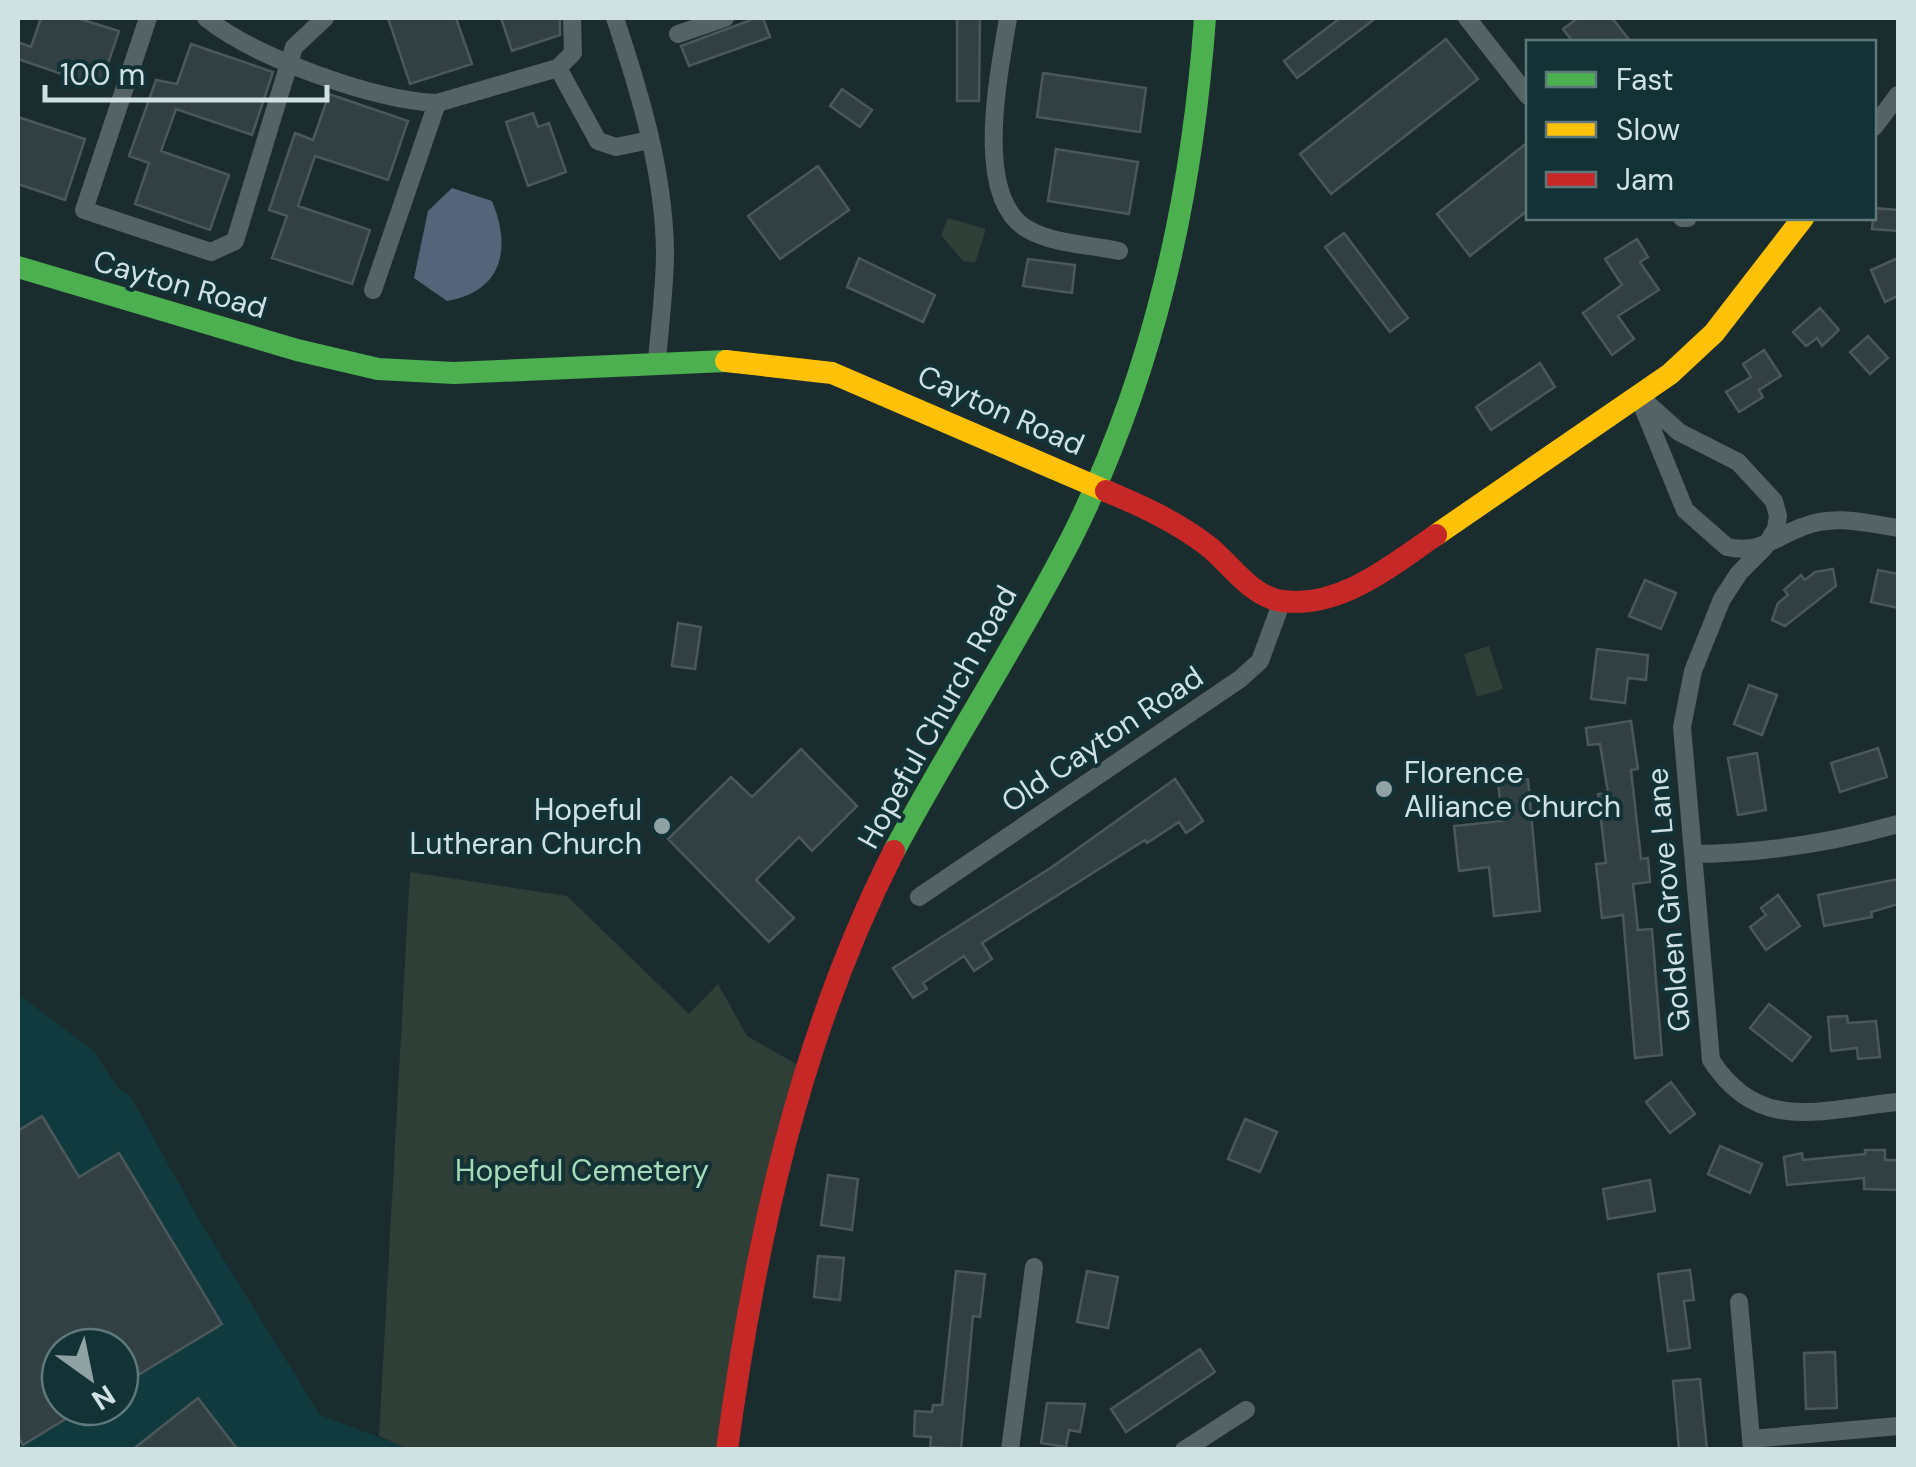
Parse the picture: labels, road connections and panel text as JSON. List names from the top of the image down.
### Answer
{
  "streets": {
    "street": [
      "Cayton Road",
      "Hopeful Church Road",
      "Old Cayton Road",
      "Golden Grove Lane"
    ]
  },
  "crossings": [
    ["Cayton Road", "Hopeful Church Road"],
    ["Cayton Road", "Old Cayton Road"]
  ],
  "parks": ["Hopeful Cemetery"],
  "places": ["Florence Alliance Church", "Hopeful Lutheran Church"],
  "legend": ["Fast", "Slow", "Jam"],
  "scale_bar": "100 m",
  "north": "bottom right"
}
